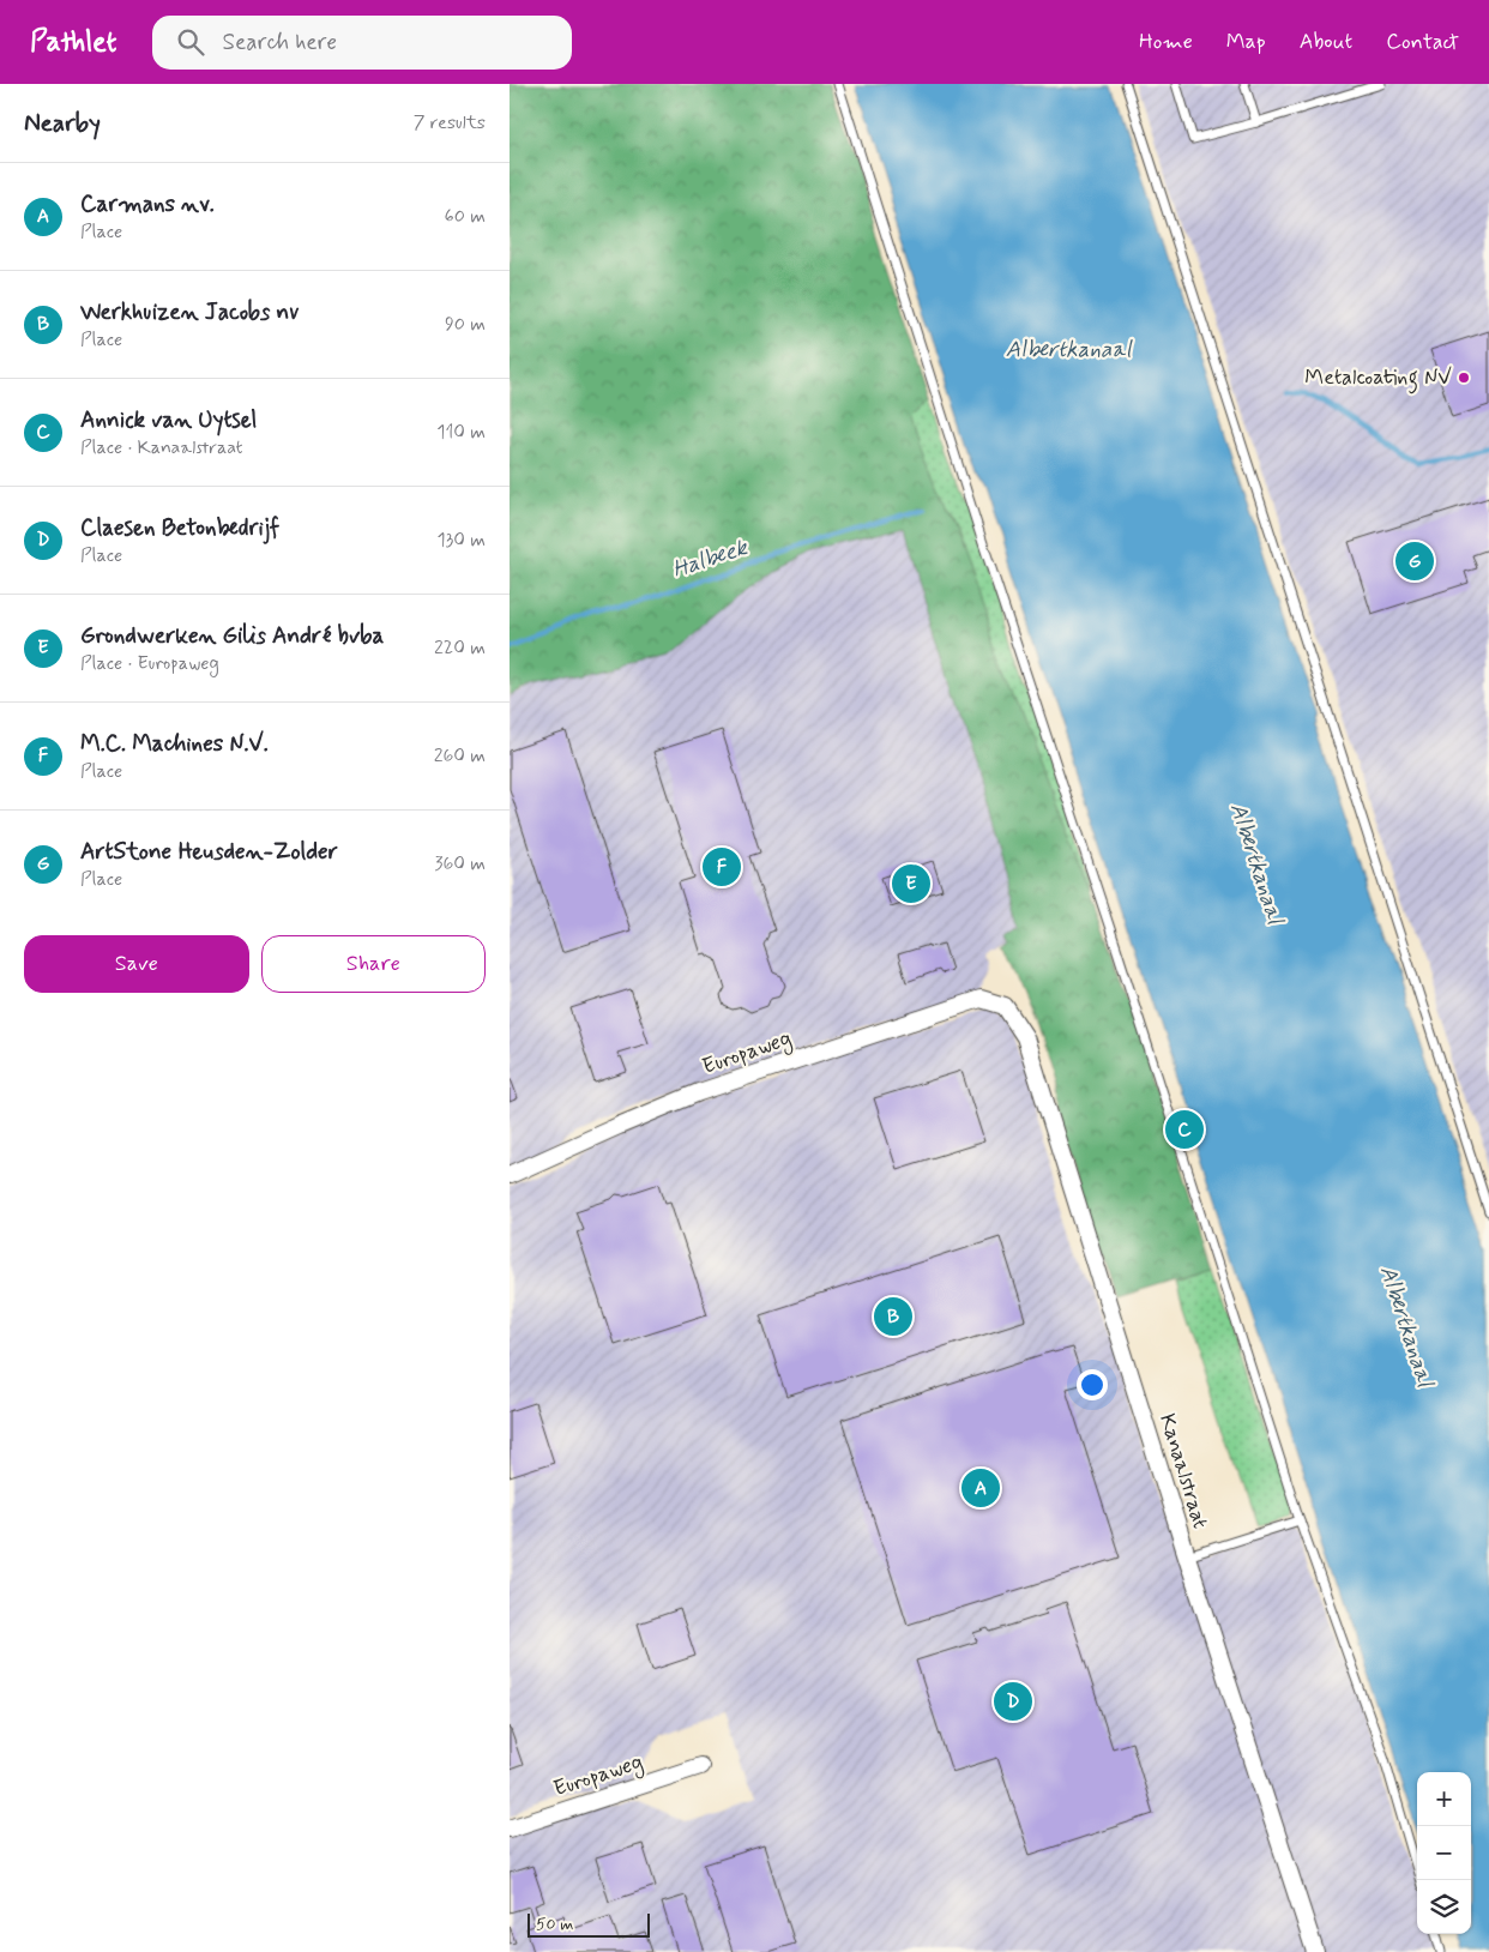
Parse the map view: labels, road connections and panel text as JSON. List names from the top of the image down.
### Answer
{
  "streets": {
    "street": ["Europaweg", "Kanaalstraat"]
  },
  "crossings": [
    ["Europaweg", "Kanaalstraat"]
  ],
  "water": ["Albertkanaal", "Halbeek"],
  "places": ["Metalcoating NV"],
  "scale_bar": "50 m",
  "page": {
    "header": "Pathlet",
    "search": "Search here",
    "nav": [
      "Home",
      "Map",
      "About",
      "Contact"
    ],
    "heading": ["Nearby", "7 results"],
    "list": [
      {
        "mark": "A",
        "name": "Carmans nv.",
        "note": "Place",
        "value": "60 m"
      },
      {
        "mark": "B",
        "name": "Werkhuizen Jacobs nv",
        "note": "Place",
        "value": "90 m"
      },
      {
        "mark": "C",
        "name": "Annick van Uytsel",
        "note": "Place · Kanaalstraat",
        "value": "110 m"
      },
      {
        "mark": "D",
        "name": "Claesen Betonbedrijf",
        "note": "Place",
        "value": "130 m"
      },
      {
        "mark": "E",
        "name": "Grondwerken Gilis André bvba",
        "note": "Place · Europaweg",
        "value": "220 m"
      },
      {
        "mark": "F",
        "name": "M.C. Machines N.V.",
        "note": "Place",
        "value": "260 m"
      },
      {
        "mark": "G",
        "name": "ArtStone Heusden-Zolder",
        "note": "Place",
        "value": "360 m"
      }
    ],
    "pins": [
      "G",
      "F",
      "E",
      "C",
      "B",
      "A",
      "D"
    ],
    "buttons": ["Save", "Share"],
    "map_buttons": ["+", "−"],
    "scale": "50 m"
  }
}
